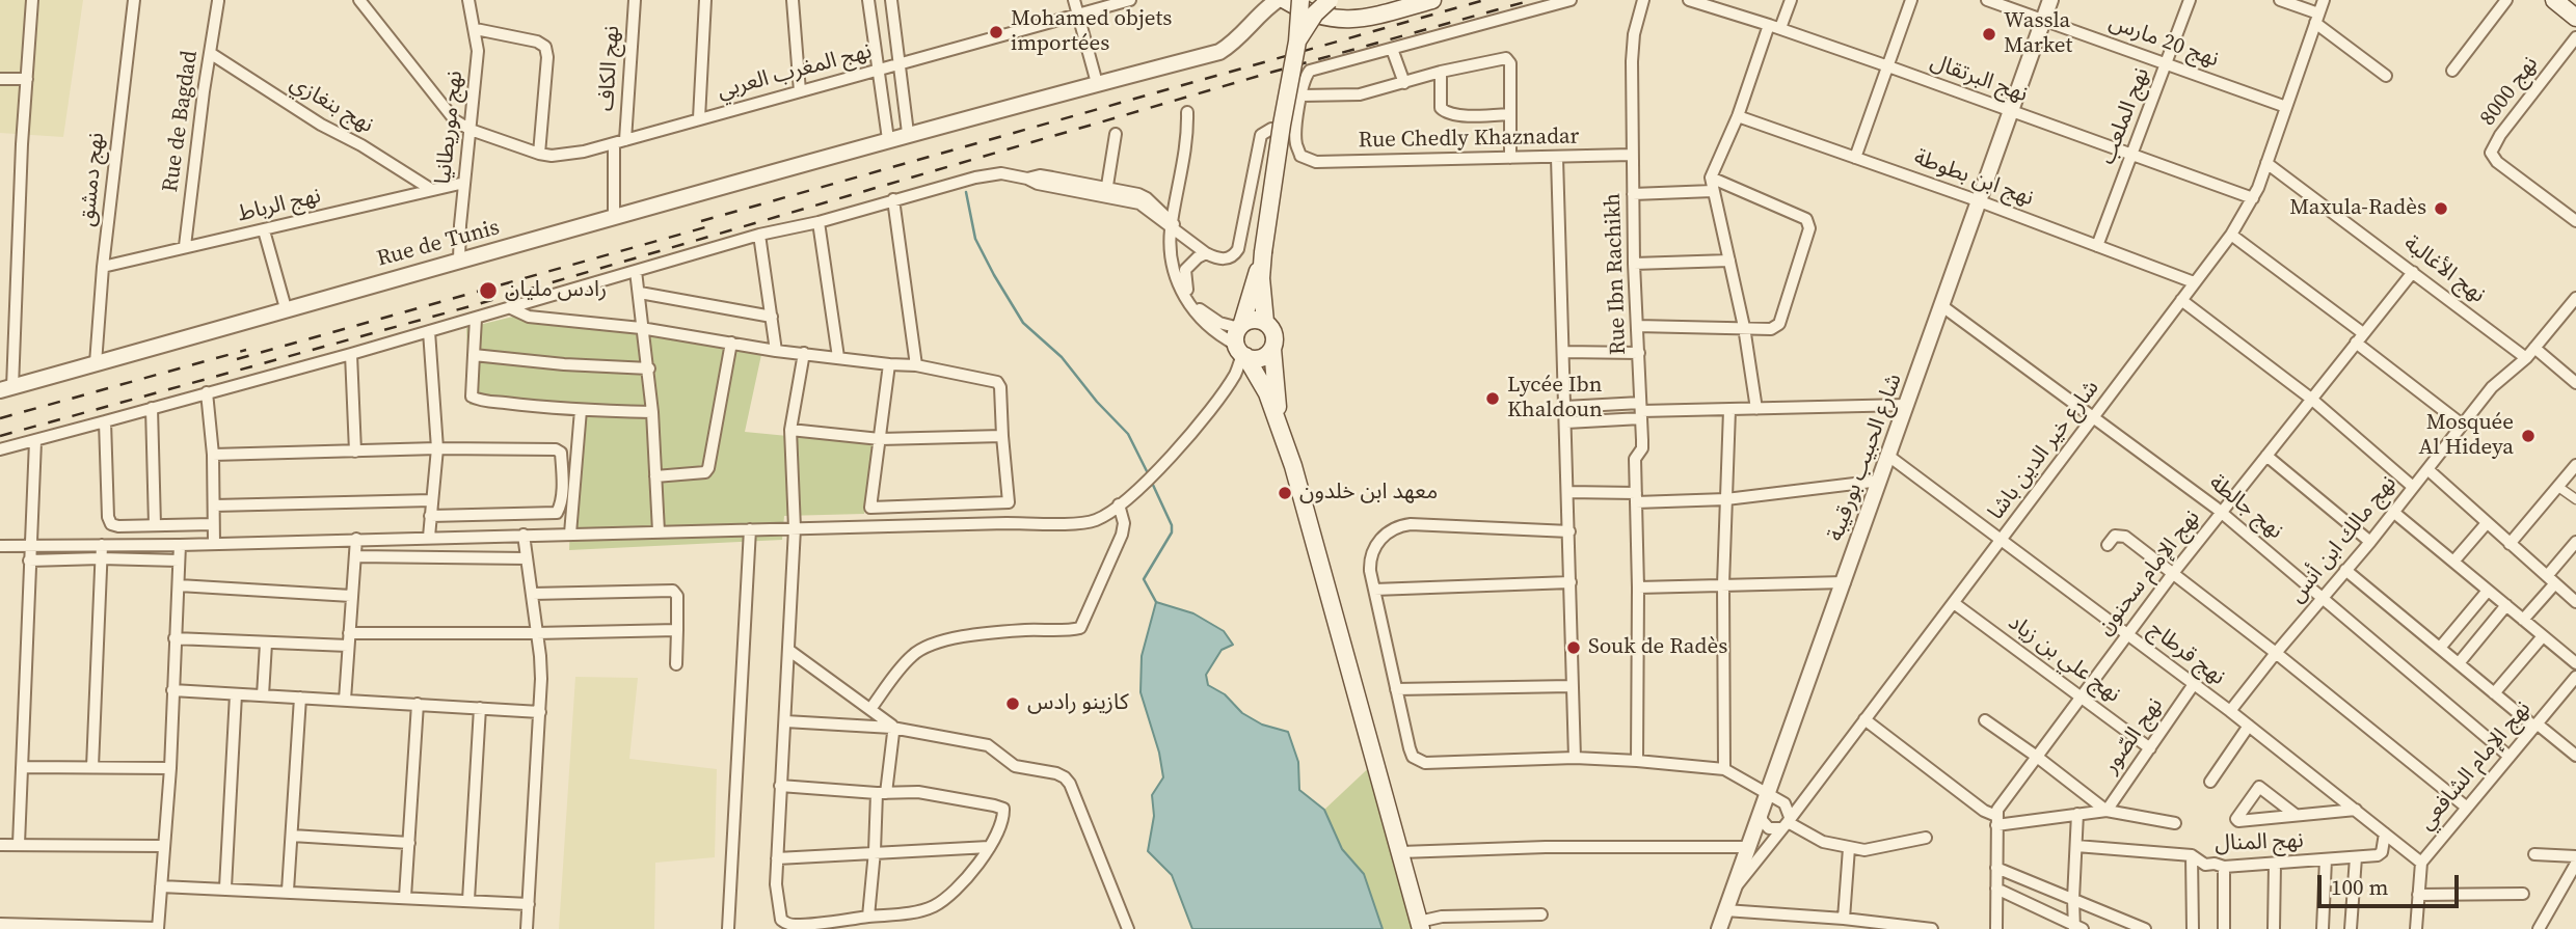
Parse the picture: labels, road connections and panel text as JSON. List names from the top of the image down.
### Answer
{
  "streets": {
    "street": [
      "نهج 20 مارس",
      "نهج الكاف",
      "نهج المغرب العربي",
      "نهج البرتقال",
      "نهج 8000",
      "نهج بنغازي",
      "نهج الملعب",
      "Rue de Bagdad",
      "نهج موريطانيا",
      "Rue Chedly Khaznadar",
      "نهج ابن بطوطة",
      "نهج دمشق",
      "نهج الرباط",
      "Rue de Tunis",
      "نهج الأغالبة",
      "Rue Ibn Rachikh",
      "شارع خير الدين باشا",
      "شارع الحبيب بورقيبة",
      "نهج جالطة",
      "نهج مالك ابن أنس",
      "نهج الإمام سحنون",
      "نهج قرطاج",
      "نهج علي بن زياد",
      "نهج الصّور",
      "نهج الإمام الشافعي",
      "نهج المنال"
    ]
  },
  "crossings": [
    ["نهج 20 مارس", "نهج الملعب"],
    ["نهج 20 مارس", "شارع خير الدين باشا"],
    ["نهج 20 مارس", "شارع الحبيب بورقيبة"],
    ["نهج الكاف", "نهج المغرب العربي"],
    ["نهج المغرب العربي", "نهج موريطانيا"],
    ["نهج البرتقال", "نهج الملعب"],
    ["نهج البرتقال", "شارع خير الدين باشا"],
    ["نهج البرتقال", "شارع الحبيب بورقيبة"],
    ["نهج بنغازي", "Rue de Bagdad"],
    ["نهج بنغازي", "نهج الرباط"],
    ["نهج الملعب", "نهج ابن بطوطة"],
    ["Rue de Bagdad", "نهج الرباط"],
    ["نهج موريطانيا", "نهج الرباط"],
    ["نهج موريطانيا", "Rue de Tunis"],
    ["Rue Chedly Khaznadar", "Rue Ibn Rachikh"],
    ["نهج ابن بطوطة", "شارع خير الدين باشا"],
    ["نهج ابن بطوطة", "شارع الحبيب بورقيبة"],
    ["نهج دمشق", "نهج الرباط"],
    ["نهج دمشق", "Rue de Tunis"],
    ["نهج الأغالبة", "شارع خير الدين باشا"],
    ["نهج الأغالبة", "نهج مالك ابن أنس"],
    ["نهج الأغالبة", "نهج الإمام سحنون"],
    ["شارع خير الدين باشا", "شارع الحبيب بورقيبة"],
    ["شارع خير الدين باشا", "نهج جالطة"],
    ["شارع خير الدين باشا", "نهج قرطاج"],
    ["شارع خير الدين باشا", "نهج علي بن زياد"],
    ["شارع الحبيب بورقيبة", "نهج جالطة"],
    ["شارع الحبيب بورقيبة", "نهج قرطاج"],
    ["نهج جالطة", "نهج مالك ابن أنس"],
    ["نهج جالطة", "نهج الإمام سحنون"],
    ["نهج جالطة", "نهج الإمام الشافعي"],
    ["نهج مالك ابن أنس", "نهج قرطاج"],
    ["نهج الإمام سحنون", "نهج قرطاج"],
    ["نهج الإمام سحنون", "نهج علي بن زياد"],
    ["نهج قرطاج", "نهج الصّور"],
    ["نهج قرطاج", "نهج الإمام الشافعي"],
    ["نهج قرطاج", "نهج المنال"],
    ["نهج علي بن زياد", "نهج الصّور"]
  ],
  "places": [
    "Mohamed objets importées",
    "Wassla Market",
    "Maxula-Radès",
    "رادس مليان",
    "Lycée Ibn Khaldoun",
    "Mosquée Al Hideya",
    "معهد ابن خلدون",
    "Souk de Radès",
    "كازينو رادس"
  ],
  "scale_bar": "100 m"
}
